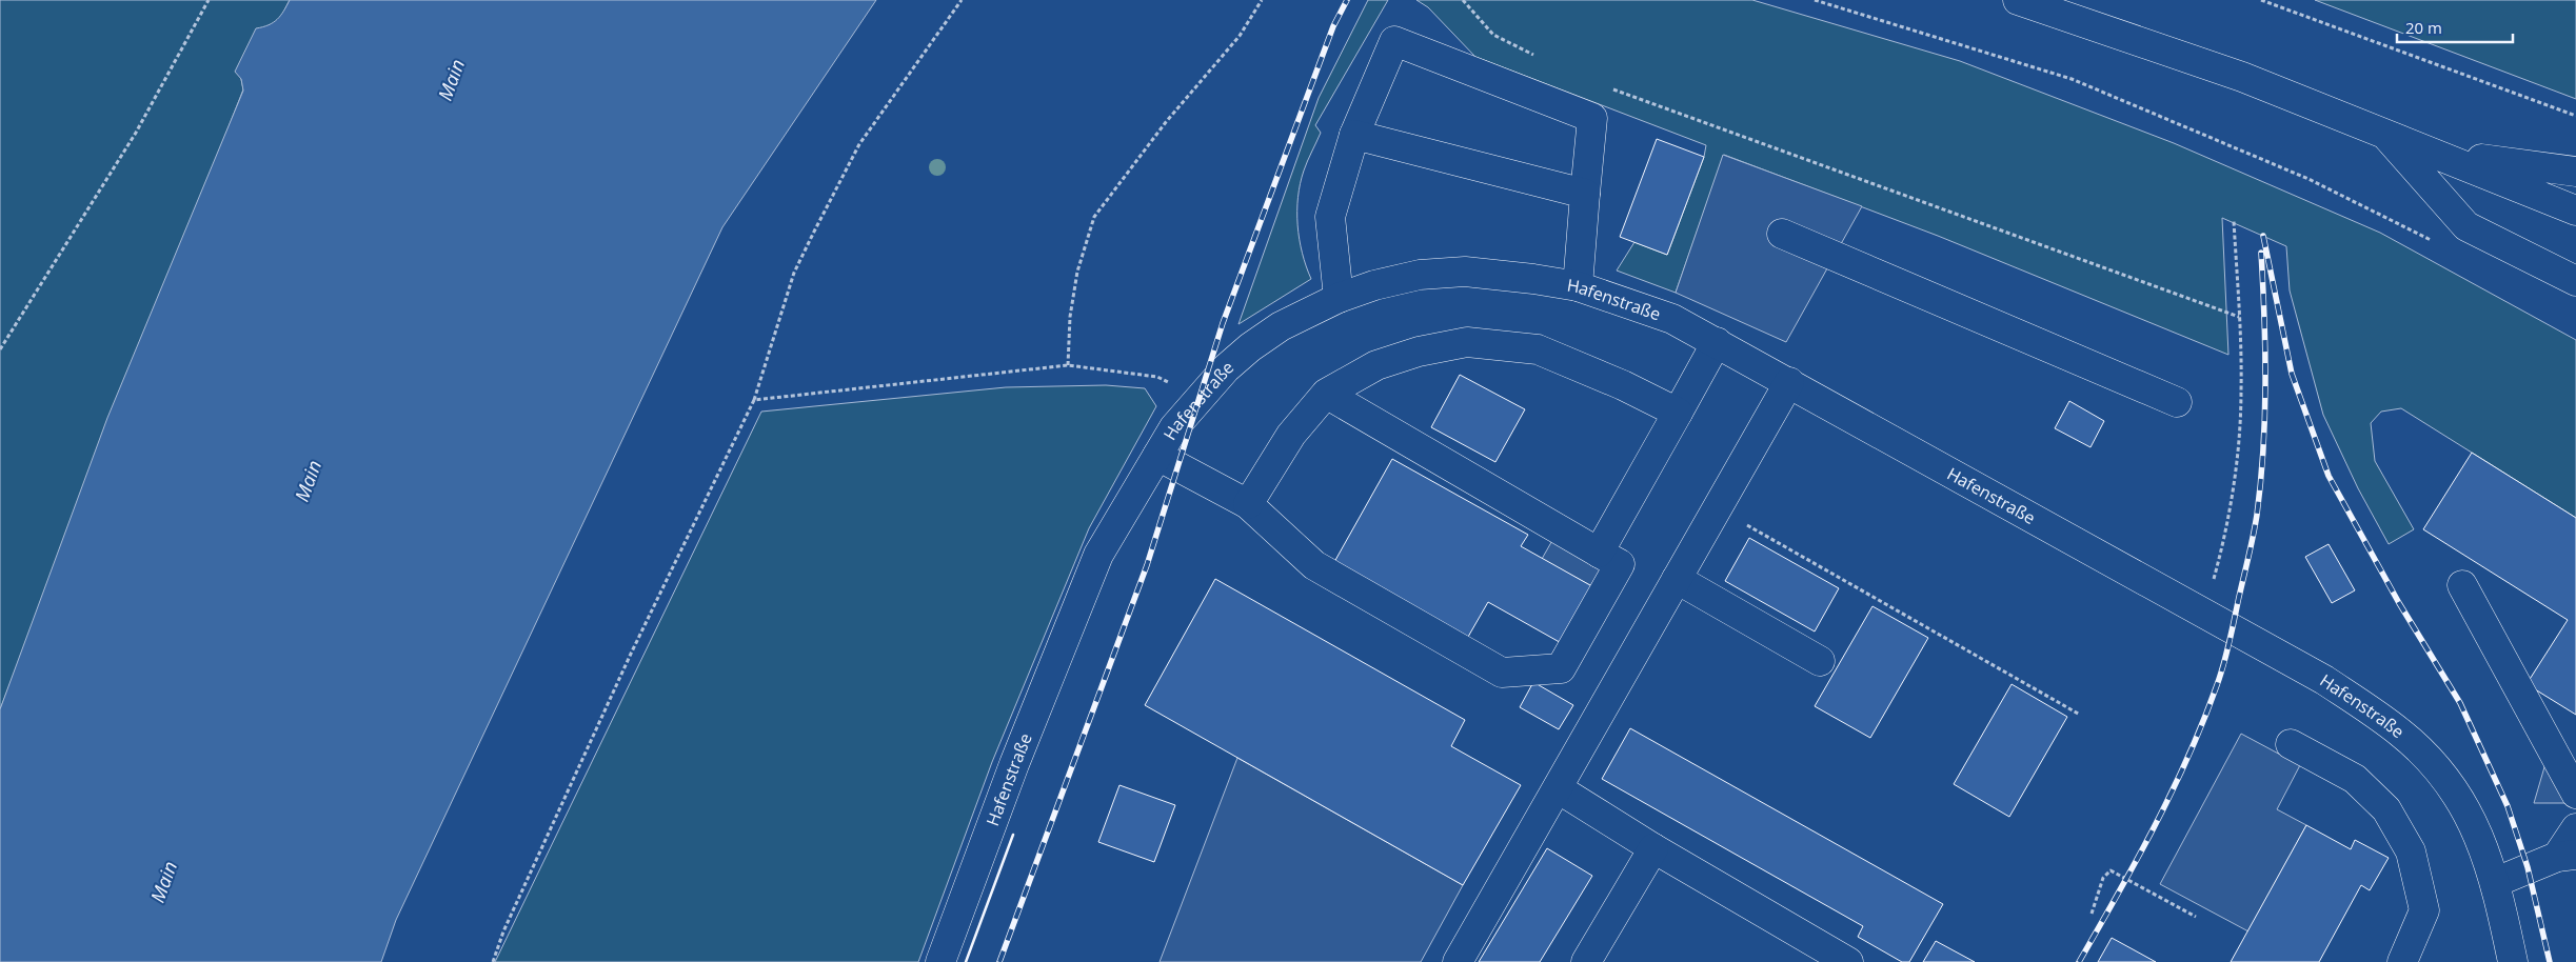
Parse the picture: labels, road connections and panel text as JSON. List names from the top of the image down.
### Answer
{
  "streets": {
    "main road": ["Hafenstraße"]
  },
  "water": ["Main"],
  "scale_bar": "20 m"
}
